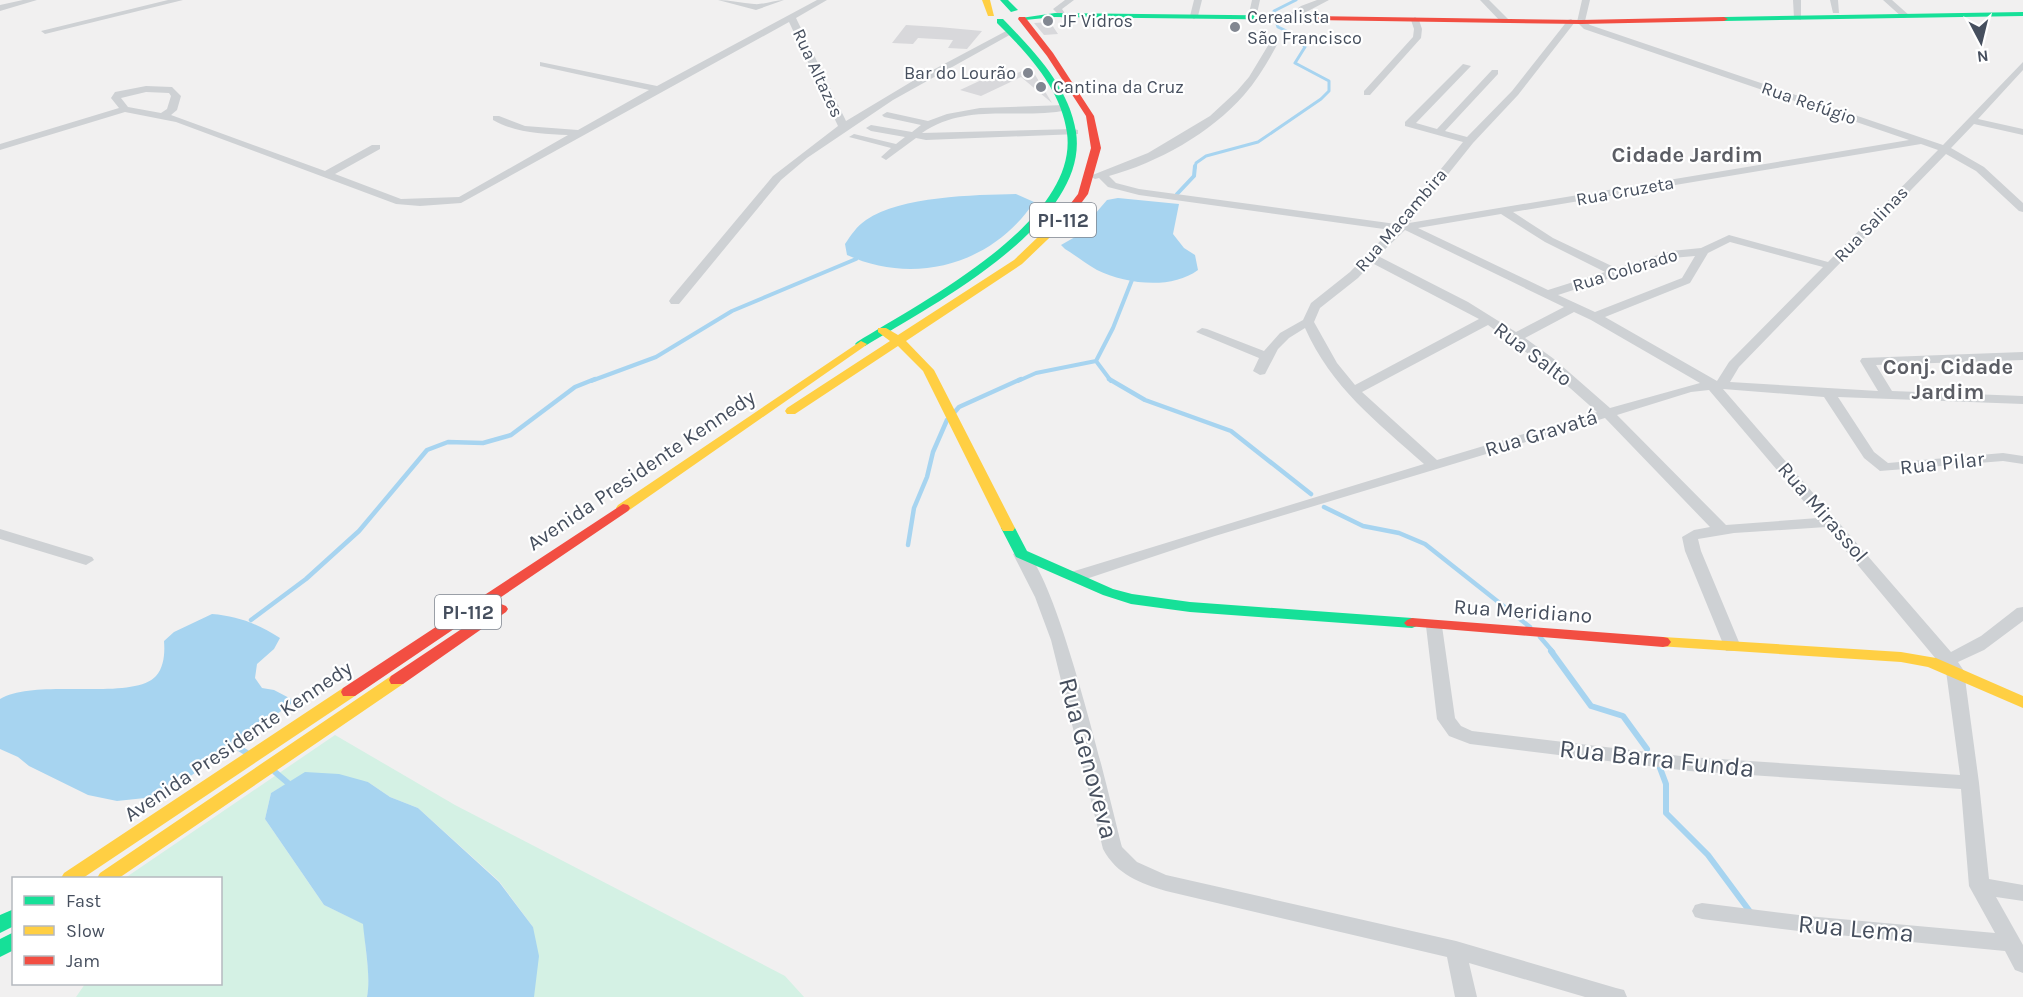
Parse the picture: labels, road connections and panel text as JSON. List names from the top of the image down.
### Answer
{
  "streets": {
    "main road": [
      "PI-112",
      "Avenida Presidente Kennedy",
      "Rua Meridiano",
      "Rua Genoveva"
    ],
    "street": [
      "Rua Altazes",
      "Rua Refúgio",
      "Rua Cruzeta",
      "Rua Macambira",
      "Rua Salinas",
      "Rua Colorado",
      "Rua Salto",
      "Rua Gravatá",
      "Rua Pilar",
      "Rua Mirassol",
      "Rua Barra Funda",
      "Rua Lema"
    ]
  },
  "crossings": [
    ["Rua Refúgio", "Rua Cruzeta"],
    ["Rua Refúgio", "Rua Macambira"],
    ["Rua Refúgio", "Rua Salinas"],
    ["Rua Cruzeta", "Rua Macambira"],
    ["Rua Cruzeta", "Rua Mirassol"],
    ["Rua Macambira", "Rua Salto"],
    ["Rua Macambira", "Rua Mirassol"],
    ["Rua Salinas", "Rua Colorado"],
    ["Rua Salinas", "Rua Gravatá"],
    ["Rua Salinas", "Rua Mirassol"],
    ["Rua Colorado", "Rua Mirassol"],
    ["Rua Salto", "Rua Gravatá"],
    ["Rua Gravatá", "Rua Pilar"],
    ["Rua Gravatá", "Rua Mirassol"],
    ["Rua Gravatá", "Rua Meridiano"],
    ["Avenida Presidente Kennedy", "Rua Genoveva"],
    ["Rua Mirassol", "Rua Meridiano"],
    ["Rua Meridiano", "Rua Genoveva"],
    ["Rua Meridiano", "Rua Barra Funda"]
  ],
  "districts": ["Cidade Jardim", "Conj. Cidade Jardim"],
  "places": [
    "JF Vidros",
    "Cerealista São Francisco",
    "Bar do Lourão",
    "Cantina da Cruz"
  ],
  "legend": ["Fast", "Slow", "Jam"],
  "north": "bottom"
}
